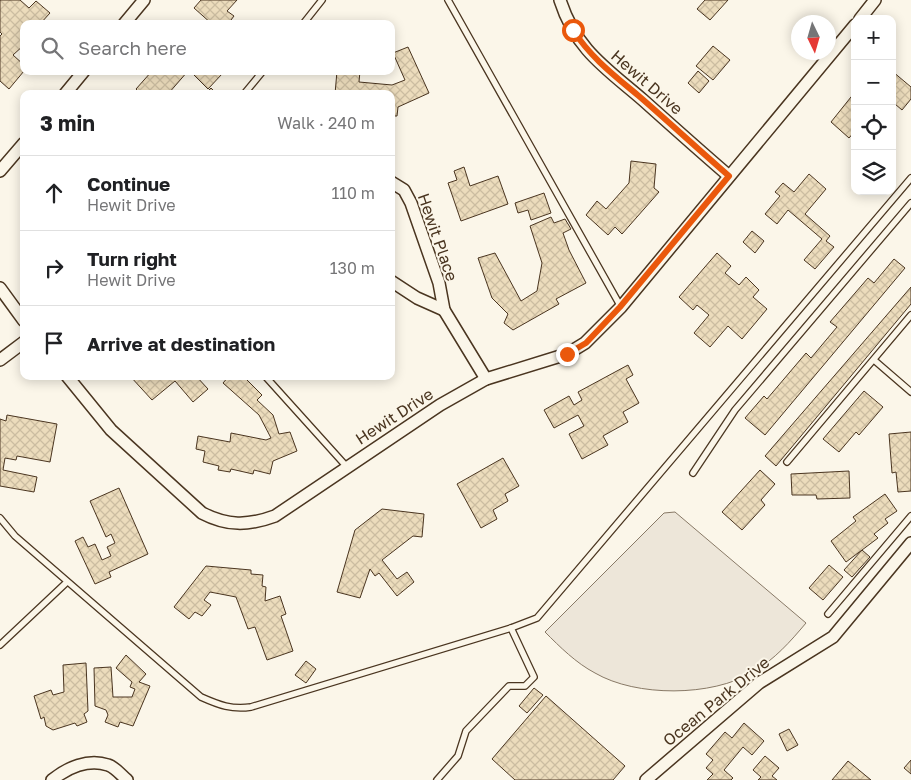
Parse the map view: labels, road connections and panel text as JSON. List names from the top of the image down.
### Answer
{
  "streets": {
    "street": ["Hewit Drive", "Hewit Place", "Ocean Park Drive"]
  },
  "crossings": [
    ["Hewit Drive", "Hewit Place"]
  ],
  "north": "bottom",
  "page": {
    "map_buttons": ["+", "−"],
    "search": "Search here",
    "heading": ["3 min", "Walk · 240 m"],
    "list": [
      ["Continue", "Hewit Drive", "110 m"],
      ["Turn right", "Hewit Drive", "130 m"],
      "Arrive at destination"
    ]
  }
}
